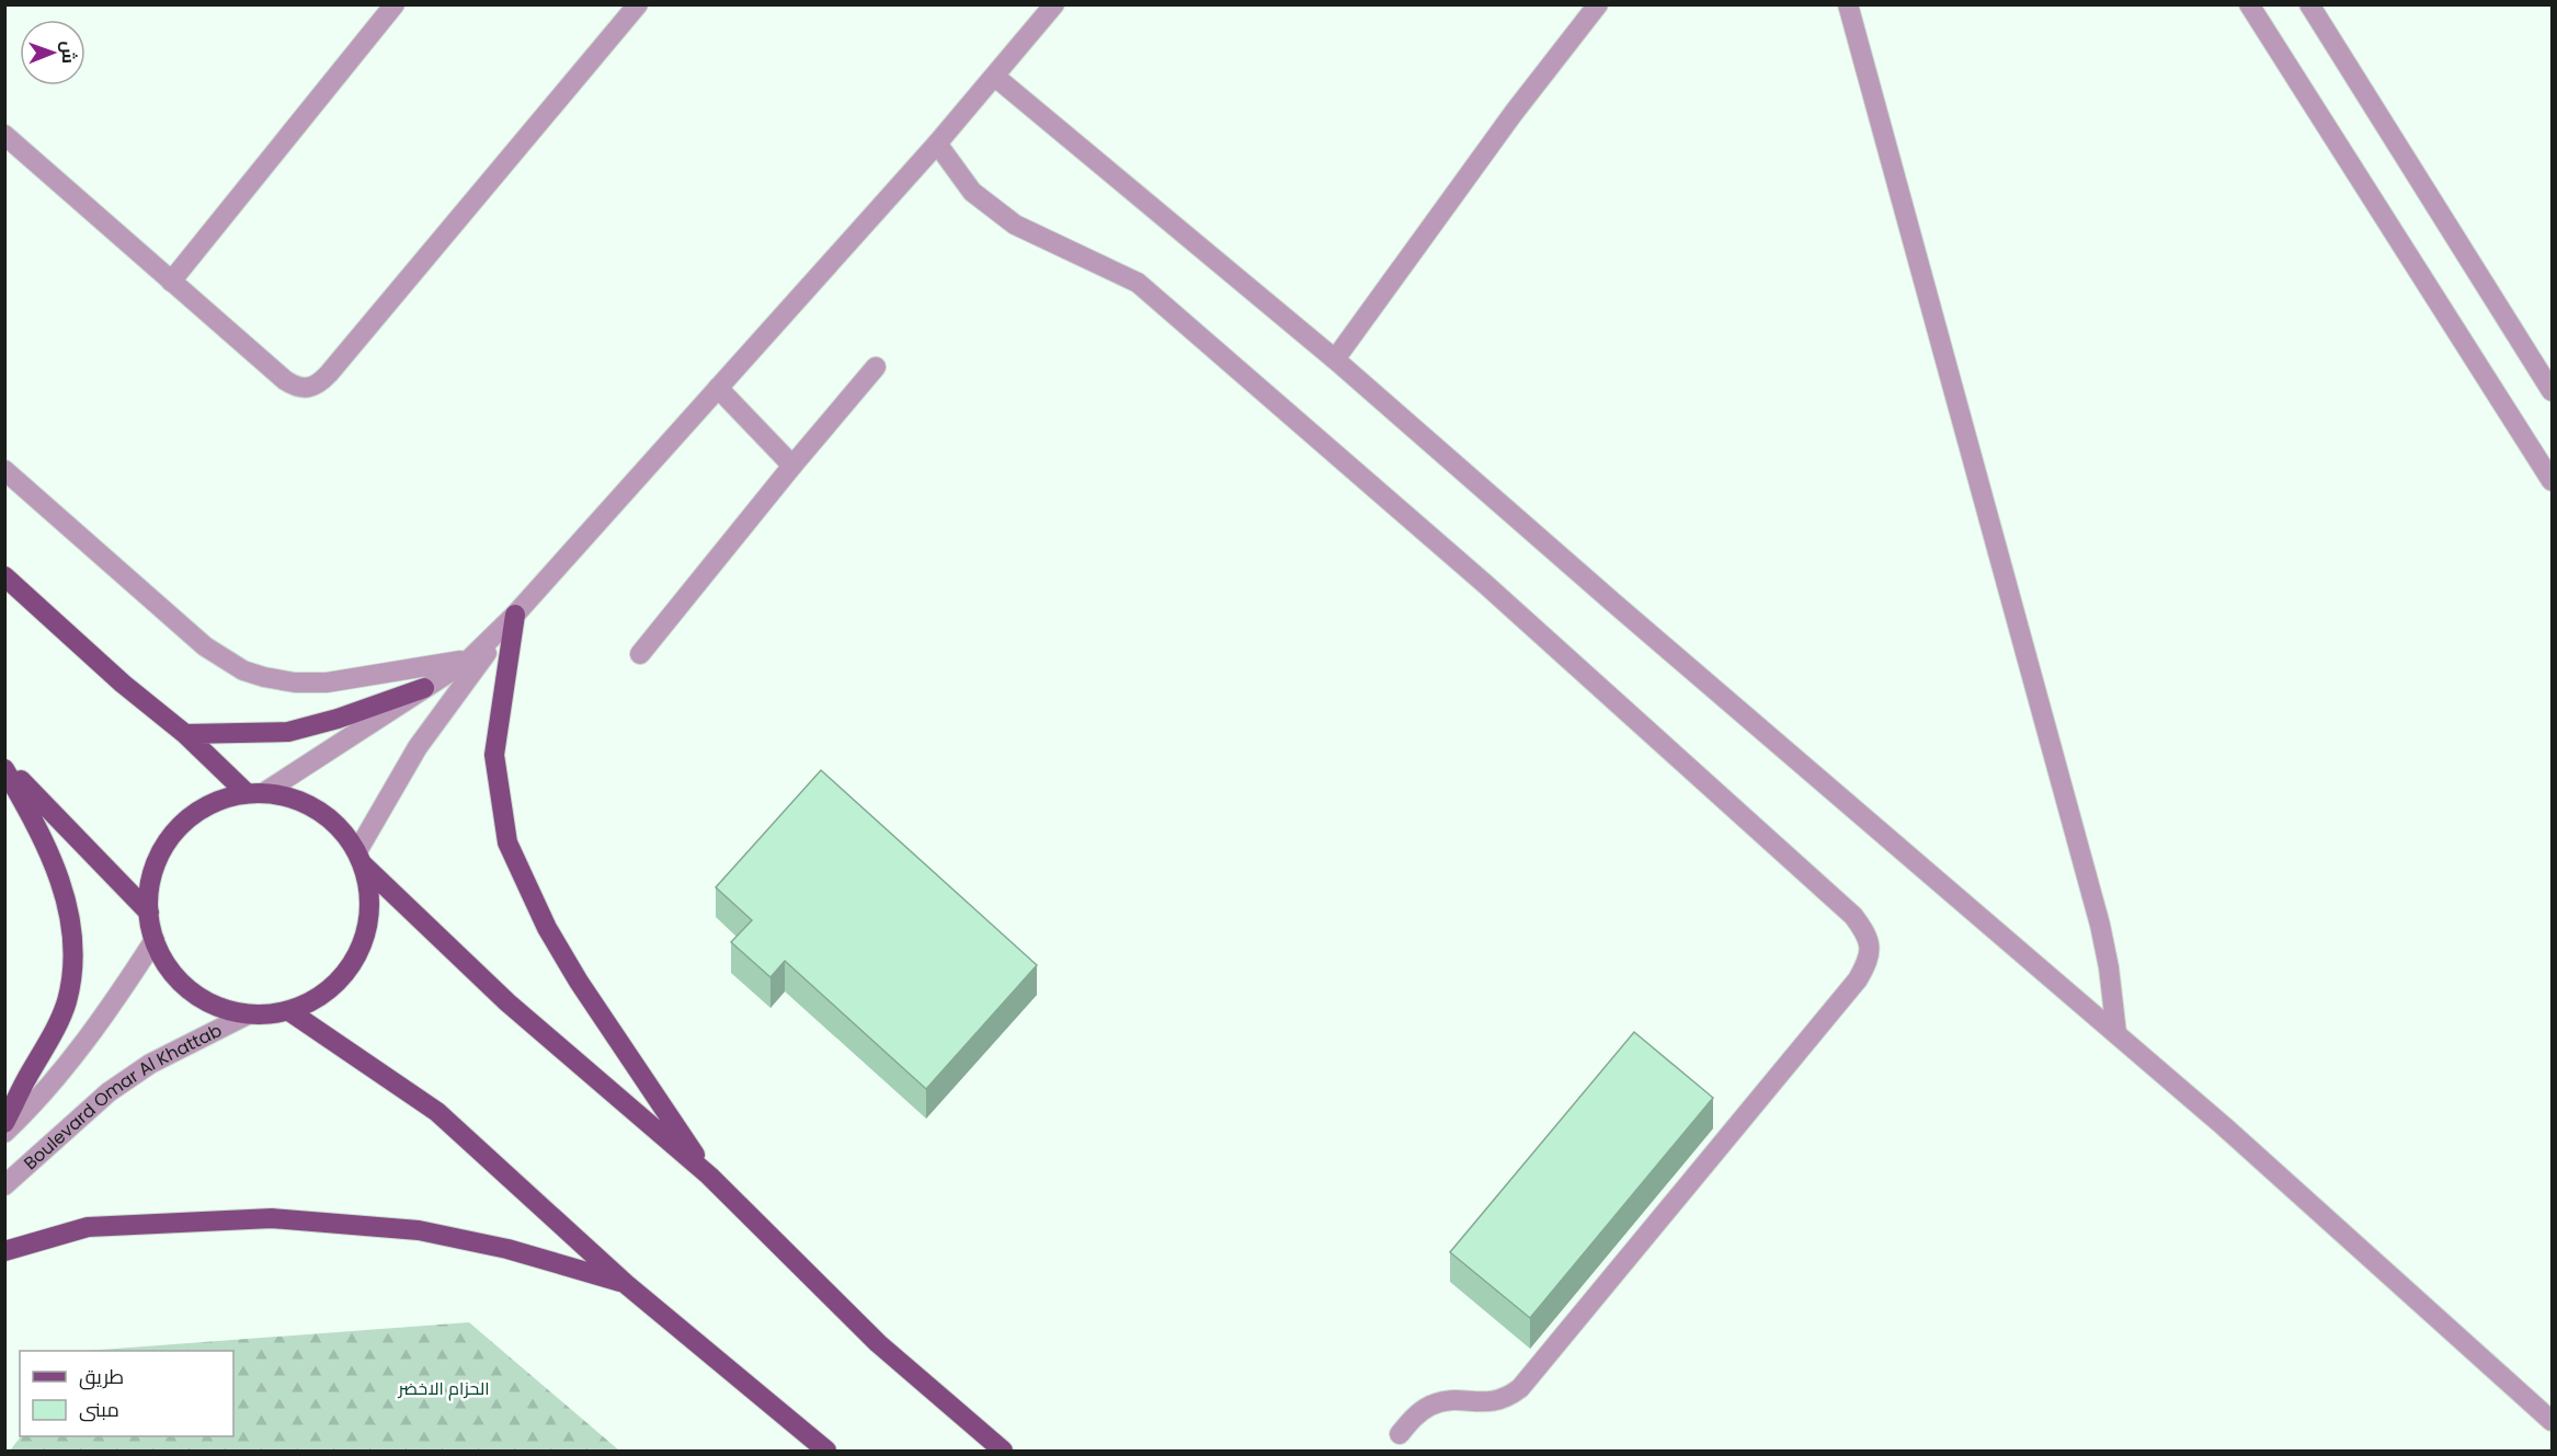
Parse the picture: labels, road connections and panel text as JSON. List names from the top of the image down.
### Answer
{
  "streets": {
    "street": ["Boulevard Omar Al Khattab"]
  },
  "parks": ["الحزام الاخضر"],
  "legend": ["طريق", "مبنى"],
  "north": "right"
}
